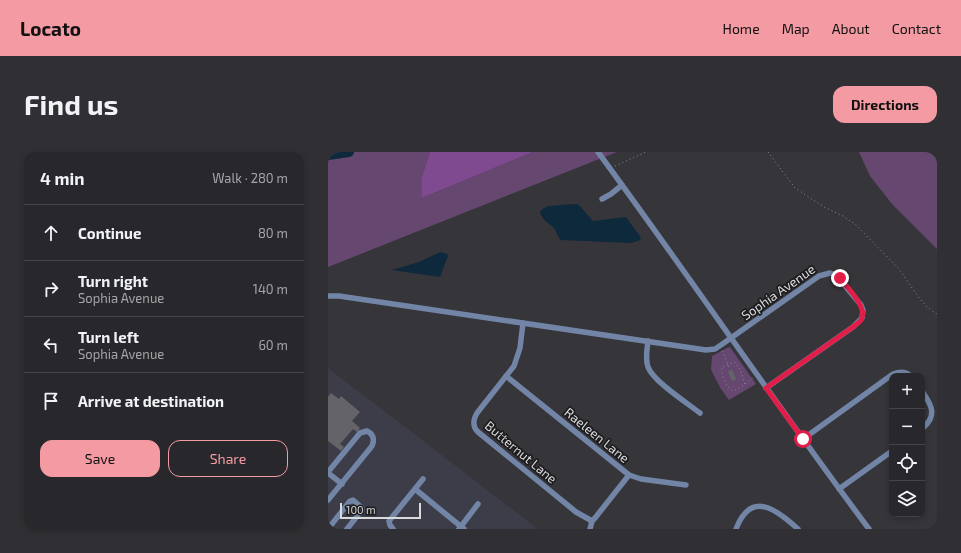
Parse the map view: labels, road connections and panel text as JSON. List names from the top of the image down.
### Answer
{
  "streets": {
    "street": ["Sophia Avenue", "Raeleen Lane", "Butternut Lane"]
  },
  "crossings": [
    ["Raeleen Lane", "Butternut Lane"]
  ],
  "scale_bar": "100 m",
  "page": {
    "header": "Locato",
    "nav": [
      "Home",
      "Map",
      "About",
      "Contact"
    ],
    "buttons": [
      "Directions",
      ["Save", "Share"]
    ],
    "title": "Find us",
    "heading": ["4 min", "Walk · 280 m"],
    "list": [
      ["Continue", "80 m"],
      ["Turn right", "Sophia Avenue", "140 m"],
      ["Turn left", "Sophia Avenue", "60 m"],
      "Arrive at destination"
    ],
    "map_buttons": ["+", "−"],
    "scale": "100 m"
  }
}
